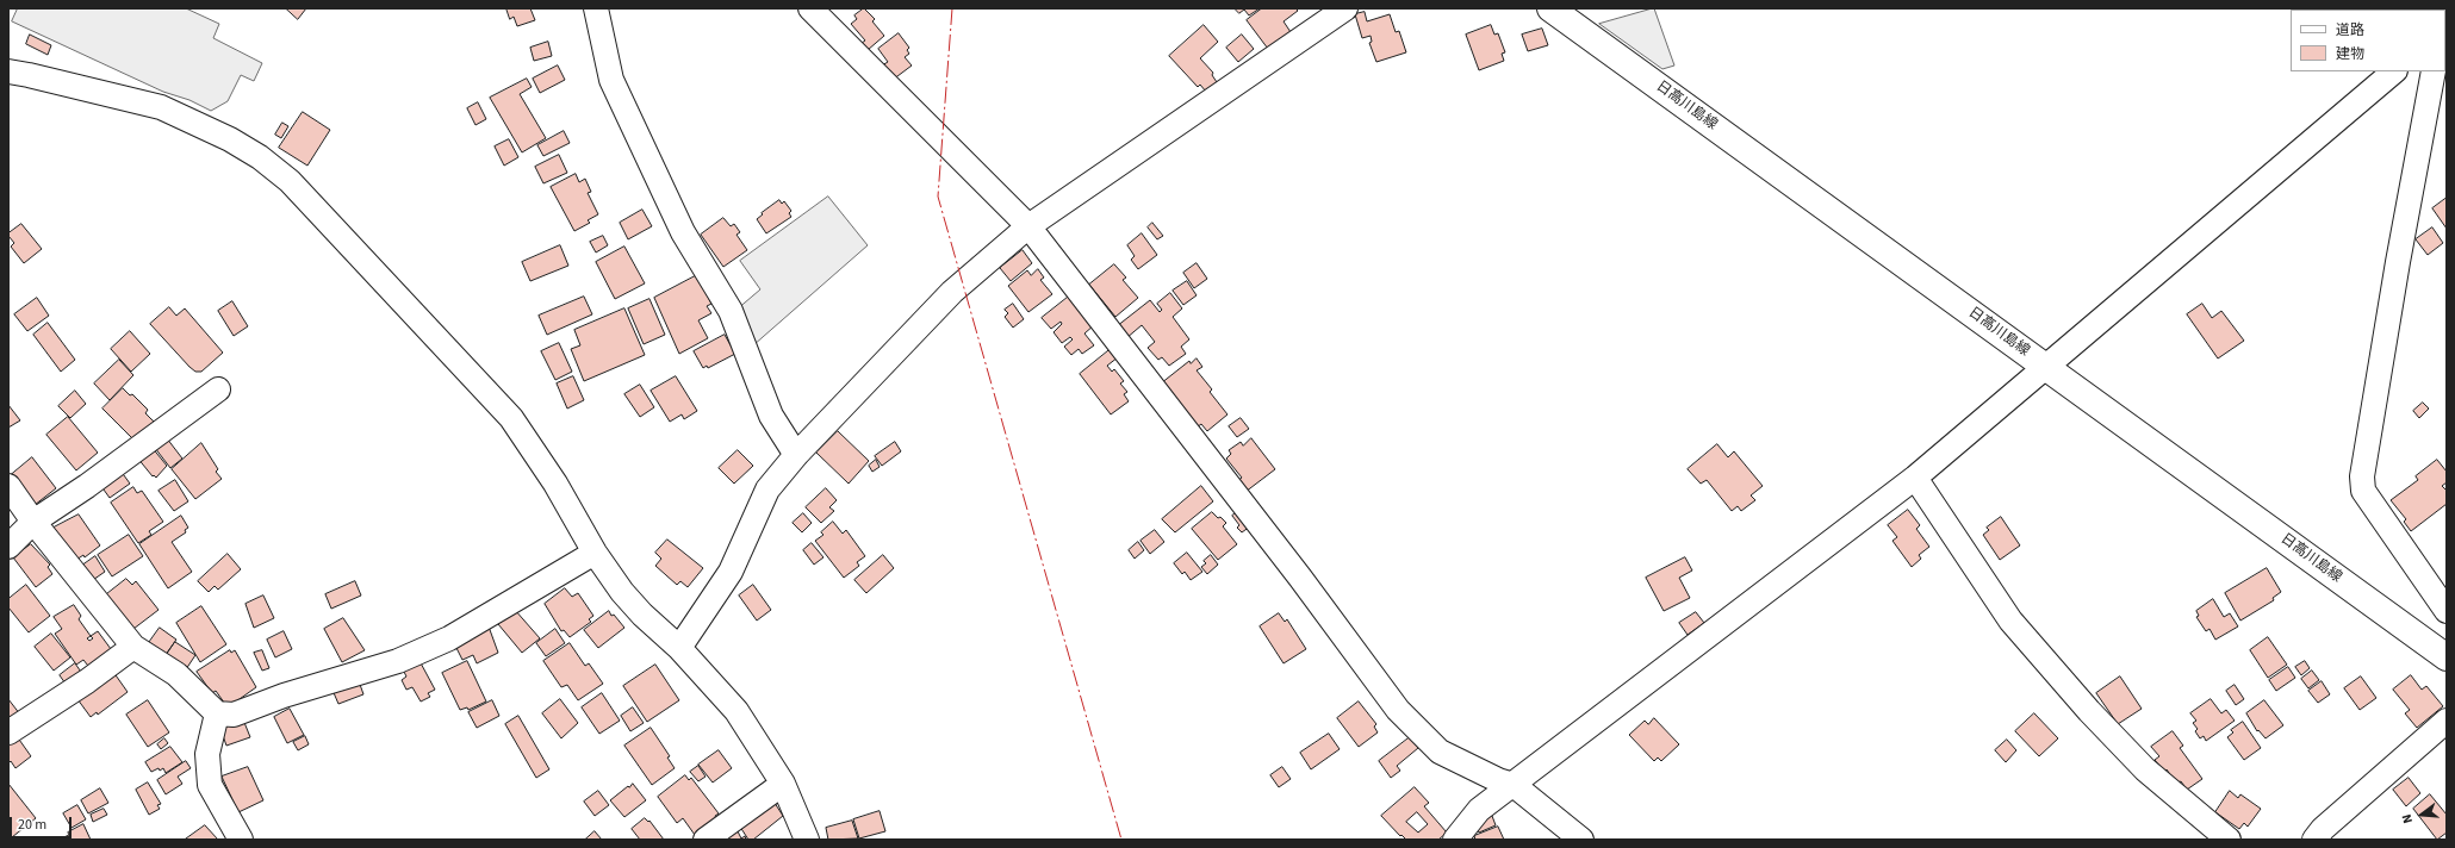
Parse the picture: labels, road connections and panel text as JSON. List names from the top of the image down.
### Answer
{
  "streets": {
    "main road": ["日高川島線"]
  },
  "legend": ["道路", "建物"],
  "scale_bar": "20 m",
  "north": "left"
}
